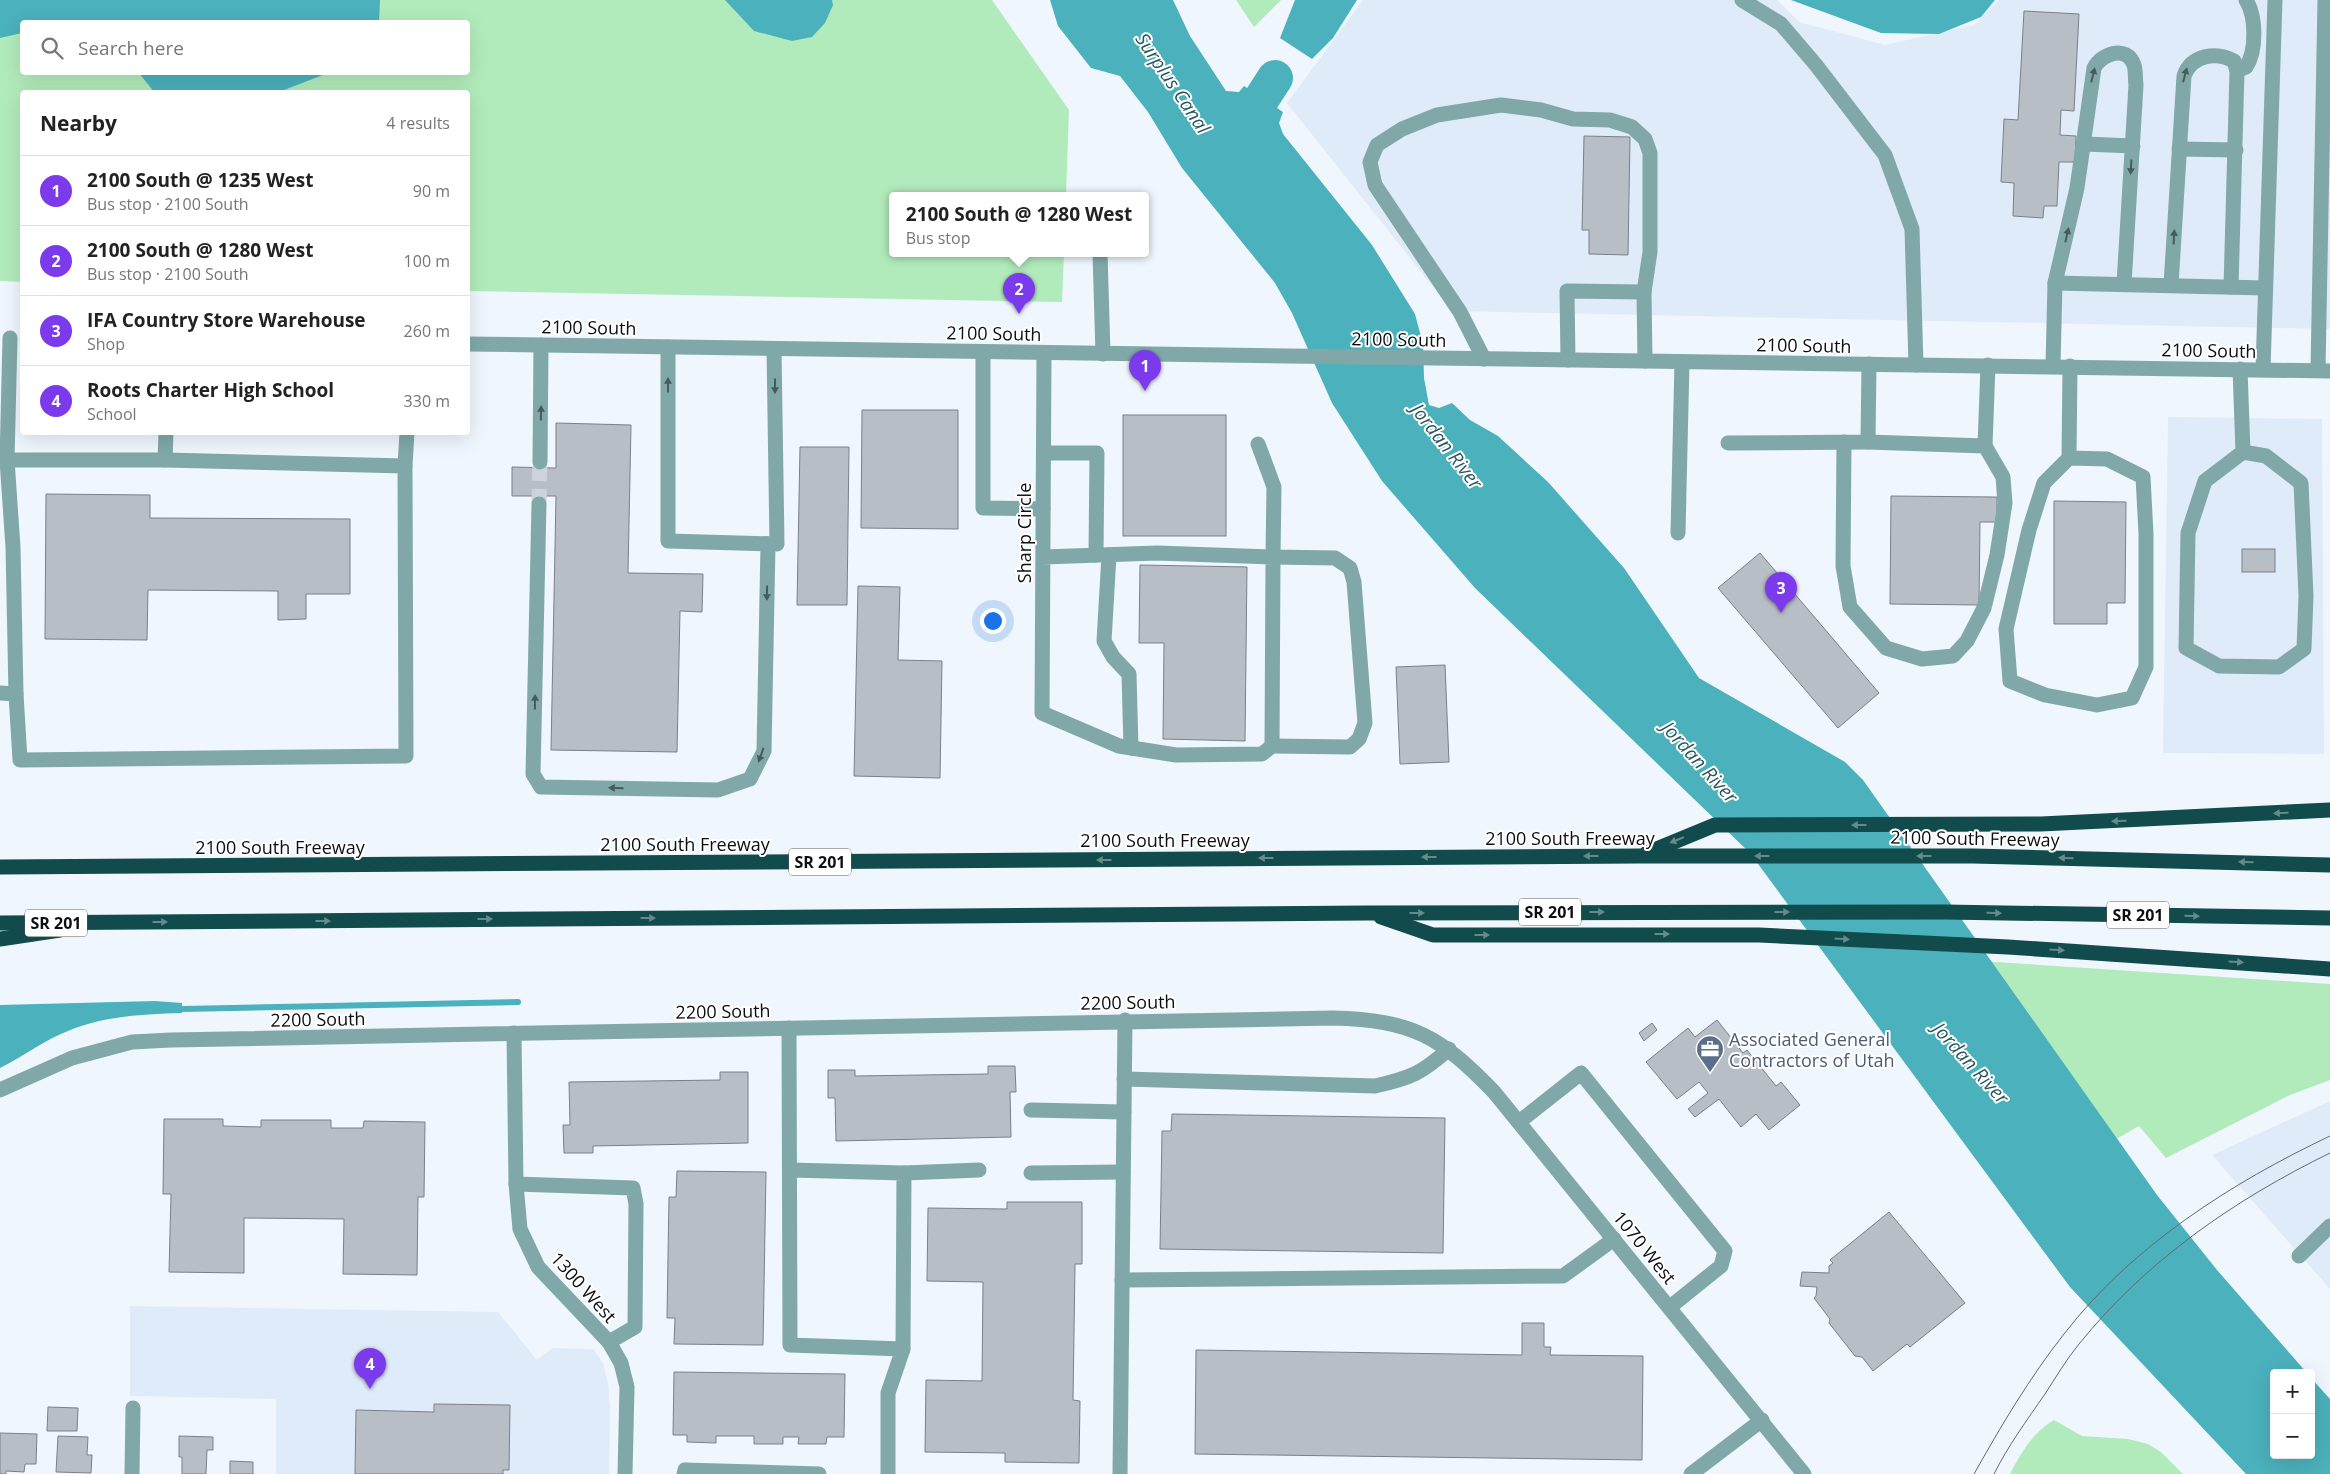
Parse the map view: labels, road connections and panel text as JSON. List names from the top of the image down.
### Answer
{
  "streets": {
    "highway": ["2100 South Freeway", "SR 201"],
    "street": [
      "2100 South",
      "Sharp Circle",
      "2200 South",
      "1070 West",
      "1300 West"
    ]
  },
  "crossings": [
    ["2100 South", "Sharp Circle"],
    ["2200 South", "1070 West"],
    ["2200 South", "1300 West"]
  ],
  "water": ["Surplus Canal", "Jordan River"],
  "places": {
    "office": ["Associated General Contractors of Utah"]
  },
  "page": {
    "search": "Search here",
    "heading": ["Nearby", "4 results"],
    "list": [
      {
        "mark": "1",
        "name": "2100 South @ 1235 West",
        "note": "Bus stop · 2100 South",
        "value": "90 m"
      },
      {
        "mark": "2",
        "name": "2100 South @ 1280 West",
        "note": "Bus stop · 2100 South",
        "value": "100 m"
      },
      {
        "mark": "3",
        "name": "IFA Country Store Warehouse",
        "note": "Shop",
        "value": "260 m"
      },
      {
        "mark": "4",
        "name": "Roots Charter High School",
        "note": "School",
        "value": "330 m"
      }
    ],
    "popup": ["2100 South @ 1280 West", "Bus stop"],
    "pins": [
      "2",
      "1",
      "3",
      "4"
    ],
    "map_buttons": ["+", "−"]
  }
}
